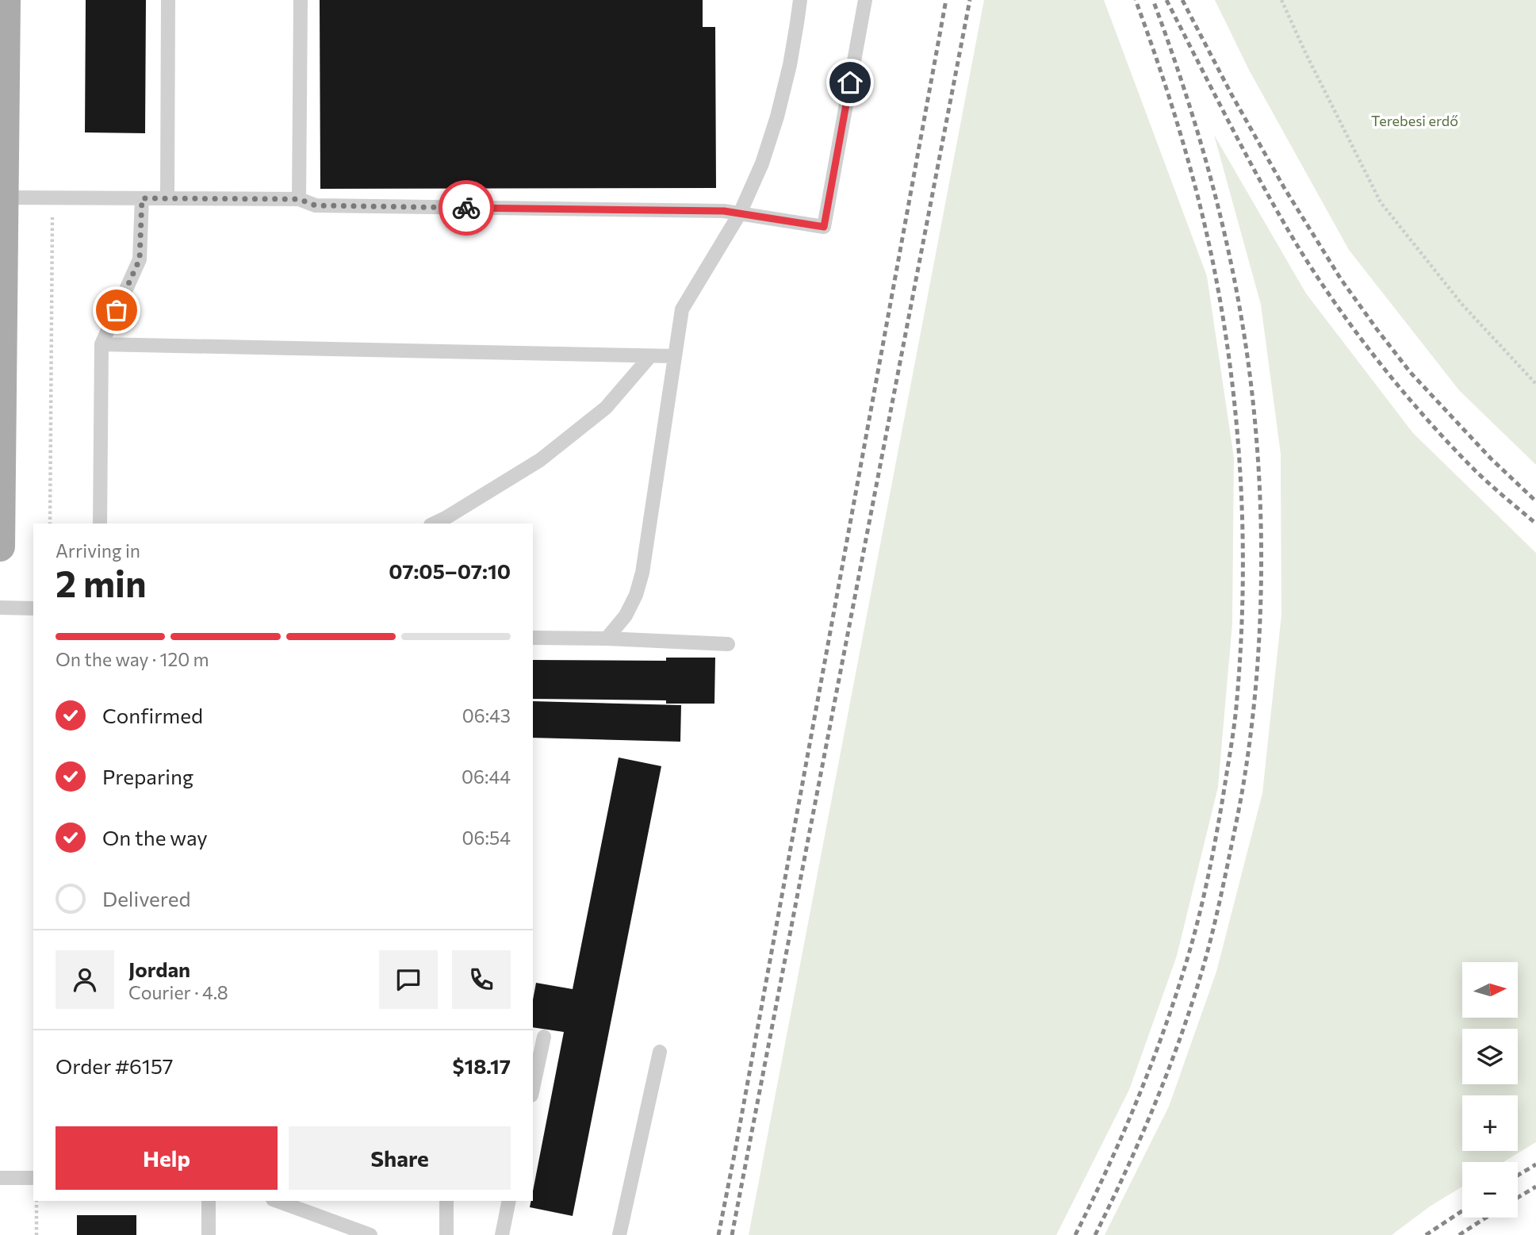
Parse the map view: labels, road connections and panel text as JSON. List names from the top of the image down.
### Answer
{
  "parks": ["Terebesi erdő"],
  "north": "right",
  "page": {
    "heading": ["2 min", "Arriving in", "07:05–07:10"],
    "panel": [
      "Jordan",
      "Courier · 4.8",
      "Order #6157",
      "$18.17"
    ],
    "bar": "On the way · 120 m",
    "list": [
      ["Confirmed", "06:43"],
      ["Preparing", "06:44"],
      ["On the way", "06:54"],
      "Delivered"
    ],
    "map_buttons": ["+", "−"],
    "buttons": ["Help", "Share"]
  }
}
